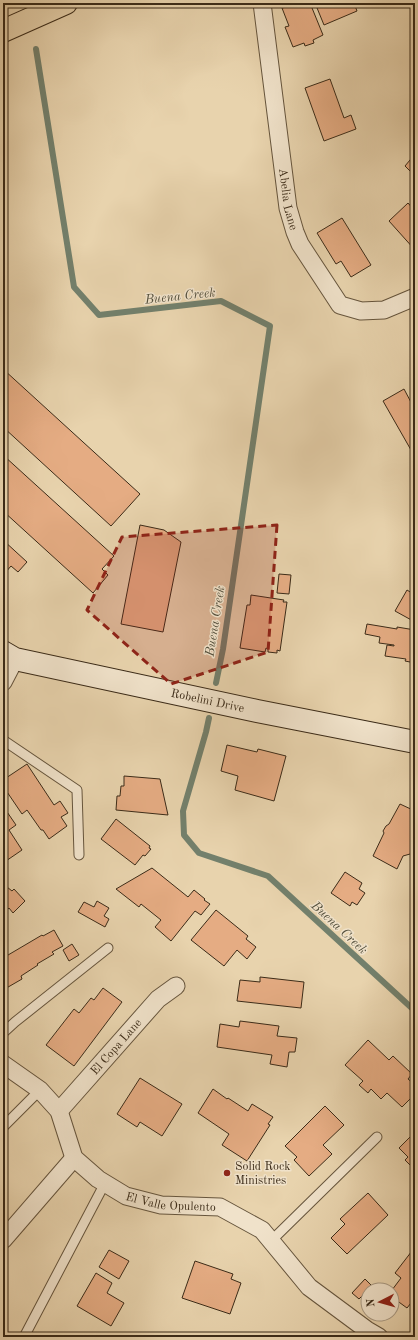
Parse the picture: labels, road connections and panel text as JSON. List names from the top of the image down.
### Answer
{
  "streets": {
    "main road": ["Robelini Drive"],
    "street": ["Abelia Lane", "El Copa Lane", "El Valle Opulento"]
  },
  "water": ["Buena Creek"],
  "places": ["Solid Rock Ministries"],
  "north": "left"
}
